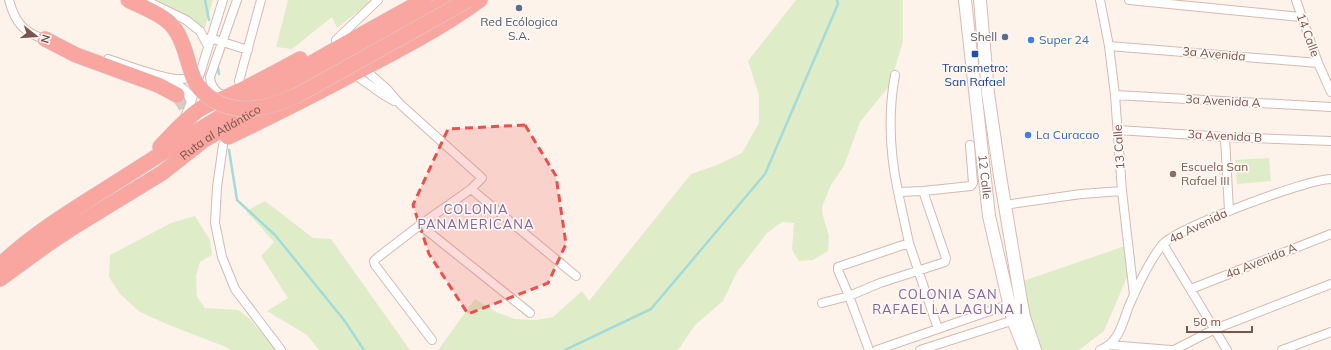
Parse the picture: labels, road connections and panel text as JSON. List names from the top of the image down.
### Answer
{
  "streets": {
    "highway": ["Ruta al Atlántico"],
    "main road": ["12 Calle"],
    "street": [
      "14 Calle",
      "3a Avenida",
      "3a Avenida A",
      "3a Avenida B",
      "13 Calle",
      "4a Avenida",
      "4a Avenida A"
    ]
  },
  "crossings": [
    ["14 Calle", "3a Avenida"],
    ["3a Avenida", "13 Calle"],
    ["3a Avenida A", "13 Calle"],
    ["3a Avenida B", "13 Calle"],
    ["13 Calle", "4a Avenida"]
  ],
  "districts": ["COLONIA PANAMERICANA", "COLONIA SAN RAFAEL LA LAGUNA I"],
  "places": {
    "other": [
      "Red Ecólogica S.A.",
      "Shell",
      "Super 24",
      "La Curacao",
      "Escuela San Rafael III"
    ],
    "transit": ["Transmetro: San Rafael"]
  },
  "scale_bar": "50 m",
  "north": "right"
}
